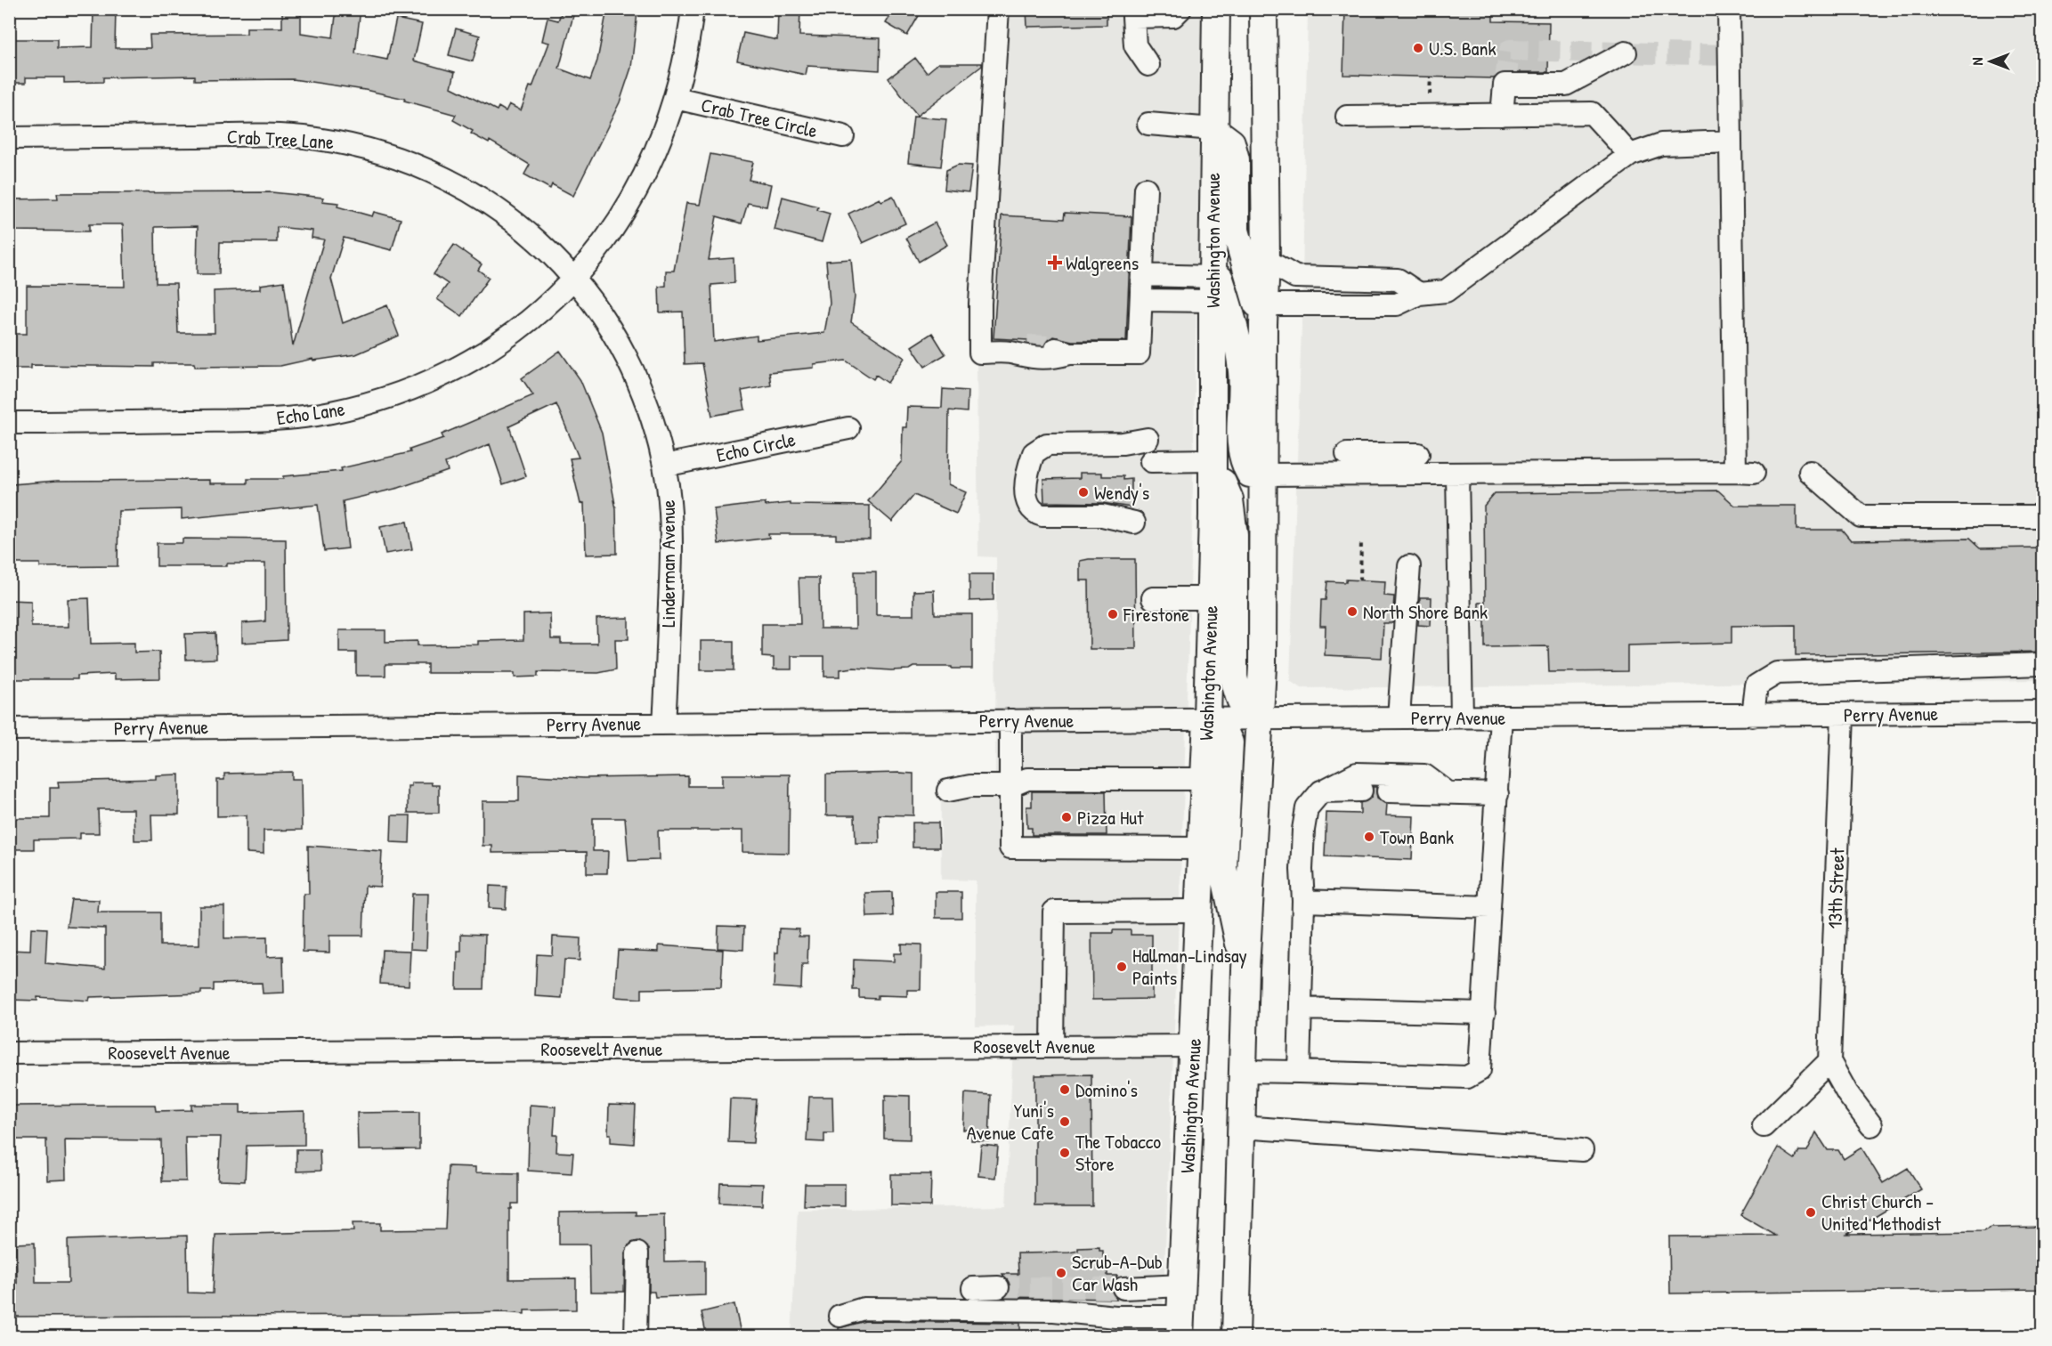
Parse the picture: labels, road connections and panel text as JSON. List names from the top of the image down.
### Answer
{
  "streets": {
    "main road": ["Washington Avenue"],
    "street": [
      "Crab Tree Circle",
      "Crab Tree Lane",
      "Echo Lane",
      "Echo Circle",
      "Linderman Avenue",
      "Perry Avenue",
      "13th Street",
      "Roosevelt Avenue"
    ]
  },
  "crossings": [
    ["Crab Tree Lane", "Echo Lane"],
    ["Crab Tree Lane", "Linderman Avenue"],
    ["Washington Avenue", "Perry Avenue"],
    ["Washington Avenue", "Roosevelt Avenue"],
    ["Echo Lane", "Linderman Avenue"],
    ["Echo Circle", "Linderman Avenue"],
    ["Linderman Avenue", "Perry Avenue"],
    ["Perry Avenue", "13th Street"]
  ],
  "places": {
    "other": [
      "U.S. Bank",
      "Wendy's",
      "North Shore Bank",
      "Firestone",
      "Pizza Hut",
      "Town Bank",
      "Hallman-Lindsay Paints",
      "Domino's",
      "Yuni's Avenue Cafe",
      "The Tobacco Store",
      "Christ Church - United Methodist",
      "Scrub-A-Dub Car Wash"
    ],
    "health": ["Walgreens"]
  },
  "north": "left"
}
